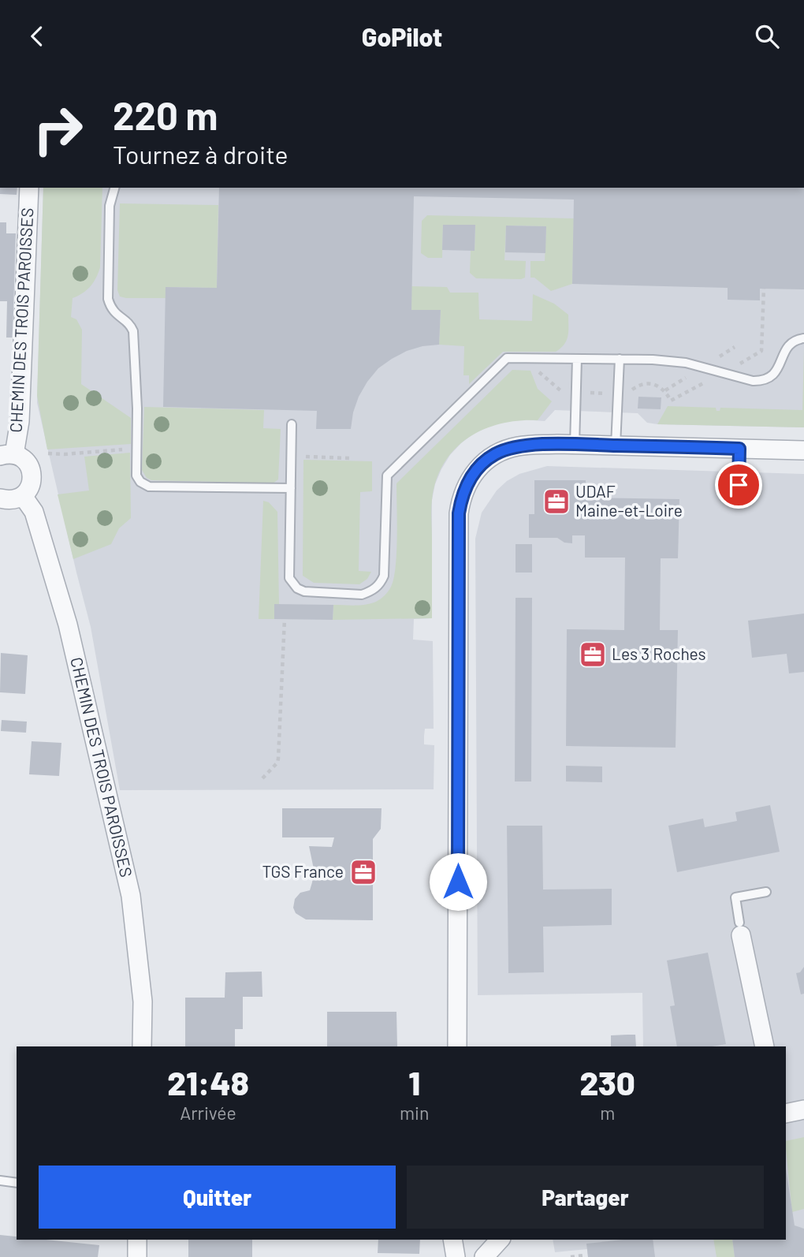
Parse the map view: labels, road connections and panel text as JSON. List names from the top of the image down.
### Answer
{
  "streets": {
    "street": ["CHEMIN DES TROIS PAROISSES"]
  },
  "places": {
    "office": ["UDAF Maine-et-Loire", "Les 3 Roches", "TGS France"]
  },
  "page": {
    "header": "GoPilot",
    "turn": ["220 m", "Tournez à droite"],
    "eta": [
      "21:48",
      "Arrivée",
      "1",
      "min",
      "230",
      "m"
    ],
    "buttons": ["Quitter", "Partager"]
  }
}
